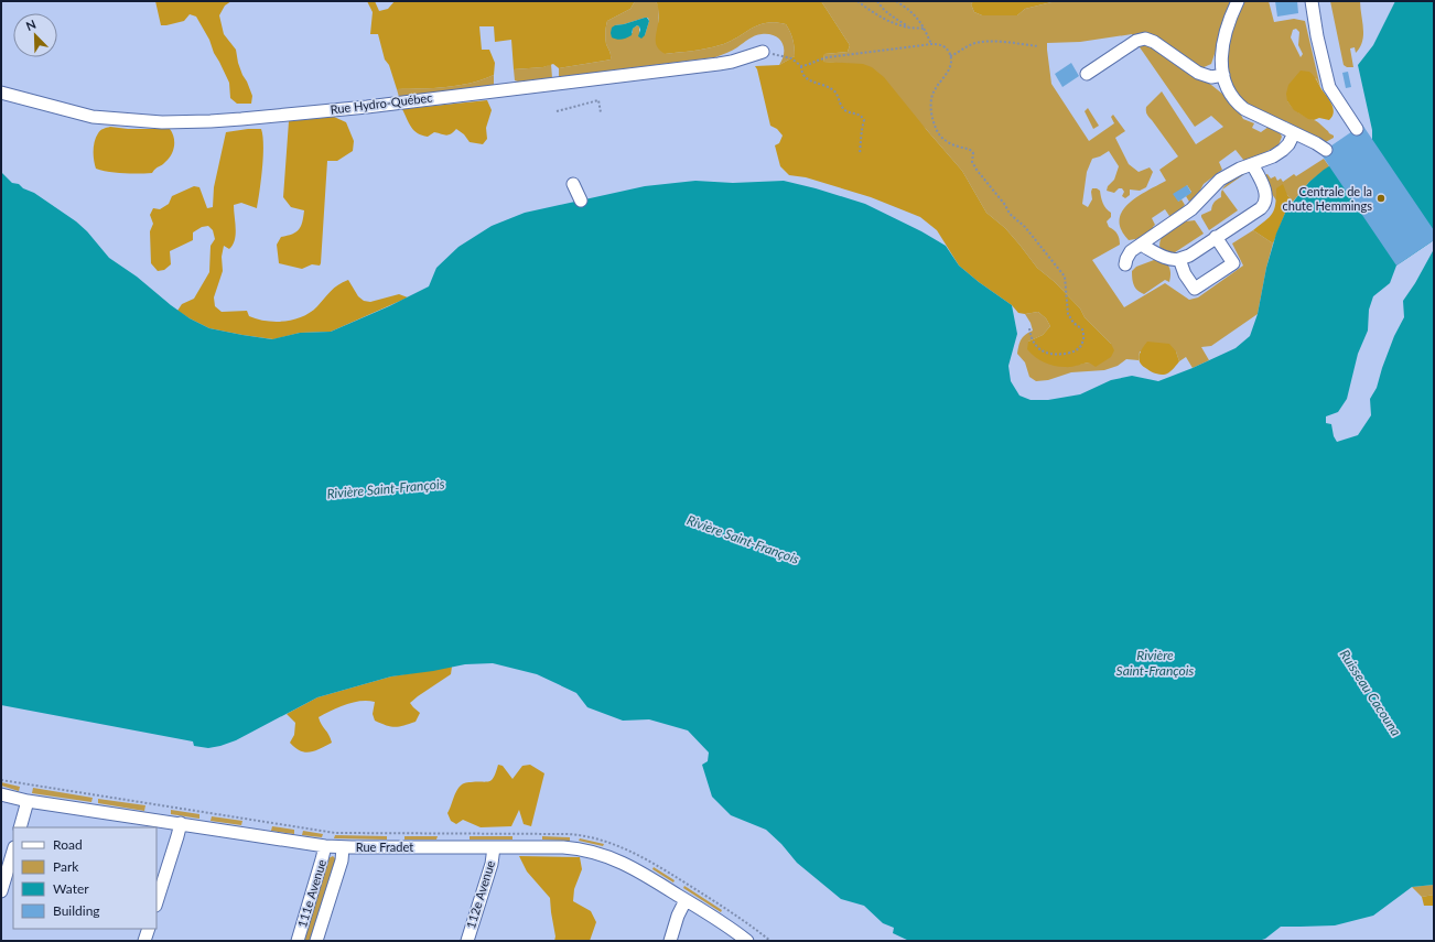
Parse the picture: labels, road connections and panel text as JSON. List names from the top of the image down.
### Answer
{
  "streets": {
    "street": [
      "Rue Hydro-Québec",
      "Rue Fradet",
      "111e Avenue",
      "112e Avenue"
    ]
  },
  "crossings": [
    ["Rue Fradet", "111e Avenue"],
    ["Rue Fradet", "112e Avenue"]
  ],
  "water": ["Rivière Saint-François", "Ruisseau Cacouna"],
  "places": ["Centrale de la chute Hemmings"],
  "legend": [
    "Road",
    "Park",
    "Water",
    "Building"
  ],
  "north": "top left"
}
